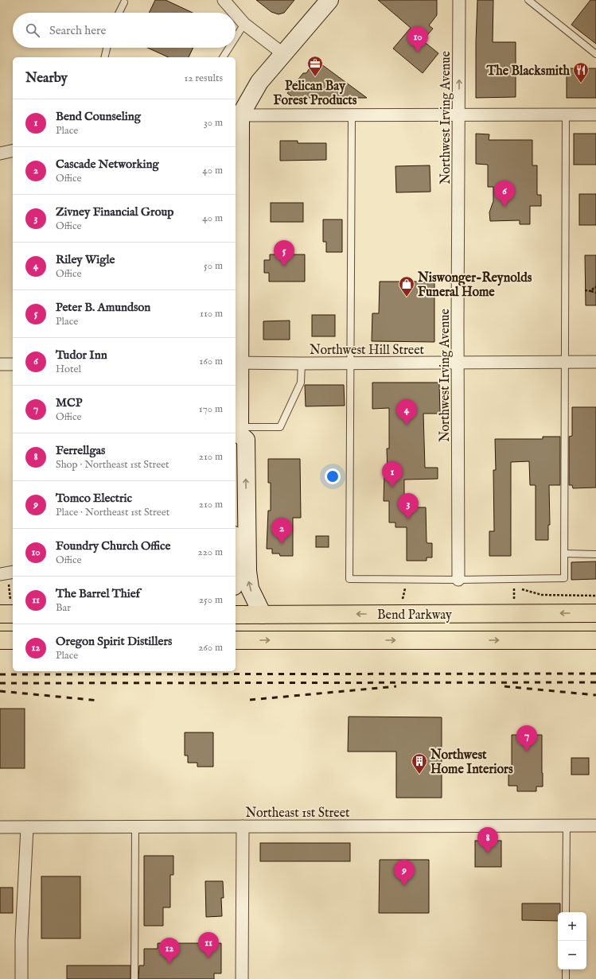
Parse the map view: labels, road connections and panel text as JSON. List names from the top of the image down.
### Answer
{
  "streets": {
    "highway": ["Bend Parkway"],
    "street": ["Northwest Irving Avenue", "Northwest Hill Street", "Northeast 1st Street"]
  },
  "crossings": [
    ["Northwest Irving Avenue", "Northwest Hill Street"]
  ],
  "places": {
    "office": ["Pelican Bay Forest Products"],
    "restaurant": ["The Blacksmith"],
    "shop": ["Niswonger-Reynolds Funeral Home"],
    "building": ["Northwest Home Interiors"]
  },
  "page": {
    "search": "Search here",
    "pins": [
      "10",
      "6",
      "5",
      "4",
      "1",
      "3",
      "2",
      "7",
      "8",
      "9",
      "11",
      "12"
    ],
    "heading": ["Nearby", "12 results"],
    "list": [
      {
        "mark": "1",
        "name": "Bend Counseling",
        "note": "Place",
        "value": "30 m"
      },
      {
        "mark": "2",
        "name": "Cascade Networking",
        "note": "Office",
        "value": "40 m"
      },
      {
        "mark": "3",
        "name": "Zivney Financial Group",
        "note": "Office",
        "value": "40 m"
      },
      {
        "mark": "4",
        "name": "Riley Wigle",
        "note": "Office",
        "value": "50 m"
      },
      {
        "mark": "5",
        "name": "Peter B. Amundson",
        "note": "Place",
        "value": "110 m"
      },
      {
        "mark": "6",
        "name": "Tudor Inn",
        "note": "Hotel",
        "value": "160 m"
      },
      {
        "mark": "7",
        "name": "MCP",
        "note": "Office",
        "value": "170 m"
      },
      {
        "mark": "8",
        "name": "Ferrellgas",
        "note": "Shop · Northeast 1st Street",
        "value": "210 m"
      },
      {
        "mark": "9",
        "name": "Tomco Electric",
        "note": "Place · Northeast 1st Street",
        "value": "210 m"
      },
      {
        "mark": "10",
        "name": "Foundry Church Office",
        "note": "Office",
        "value": "220 m"
      },
      {
        "mark": "11",
        "name": "The Barrel Thief",
        "note": "Bar",
        "value": "250 m"
      },
      {
        "mark": "12",
        "name": "Oregon Spirit Distillers",
        "note": "Place",
        "value": "260 m"
      }
    ],
    "map_buttons": ["+", "−"]
  }
}
